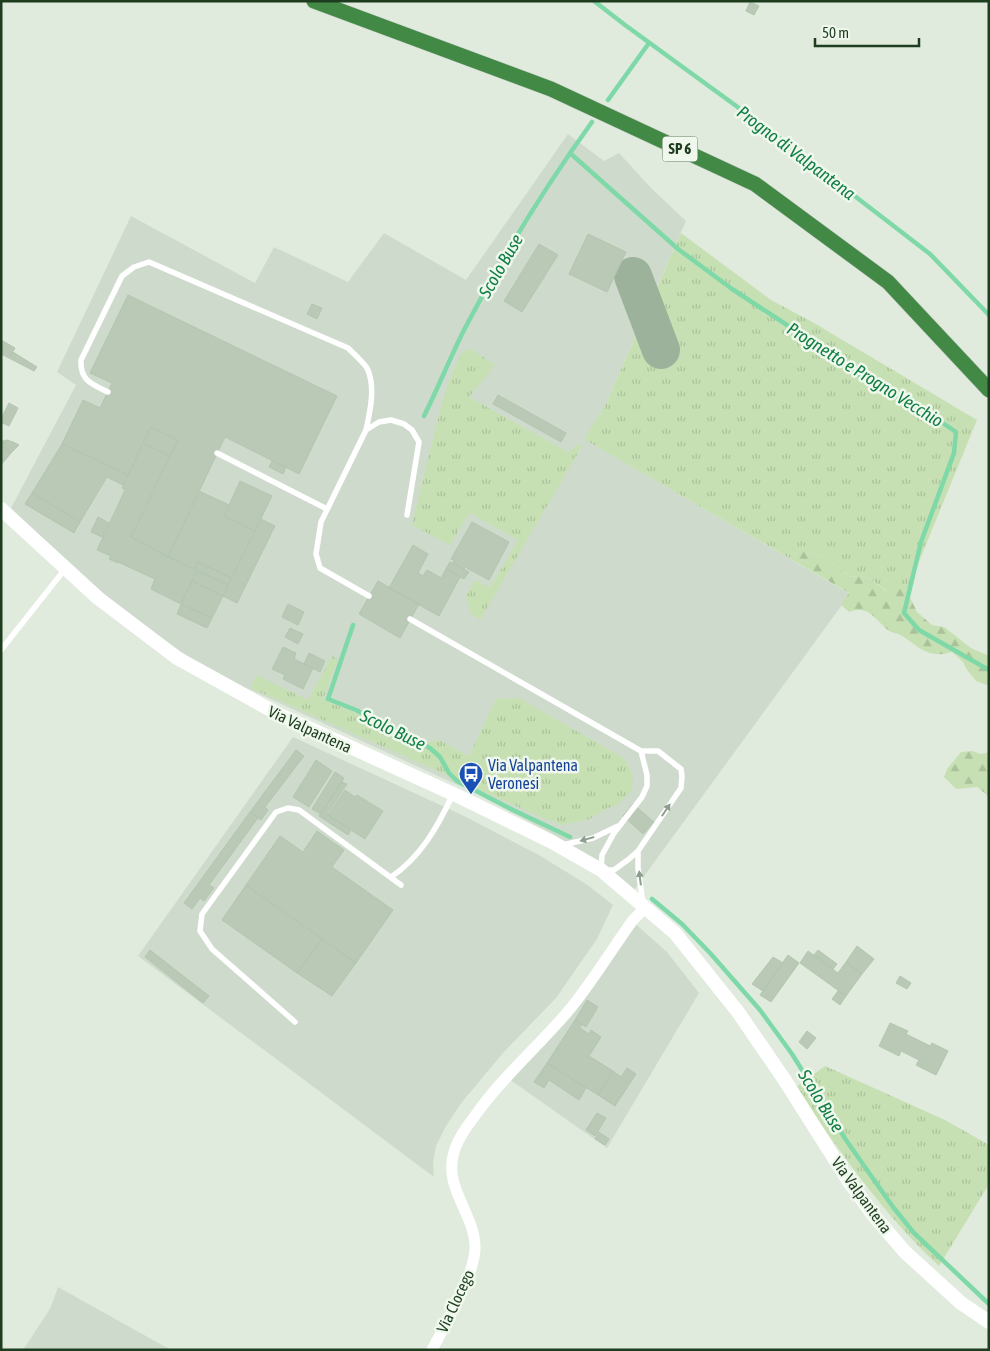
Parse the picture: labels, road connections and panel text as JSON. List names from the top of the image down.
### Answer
{
  "streets": {
    "highway": ["SP 6"],
    "street": ["Via Valpantena", "Via Clocego"]
  },
  "crossings": [
    ["Via Valpantena", "Via Clocego"]
  ],
  "water": ["Progno di Valpantena", "Scolo Buse", "Prognetto e Progno Vecchio"],
  "places": {
    "bus stop": ["Via Valpantena Veronesi"]
  },
  "scale_bar": "50 m"
}
